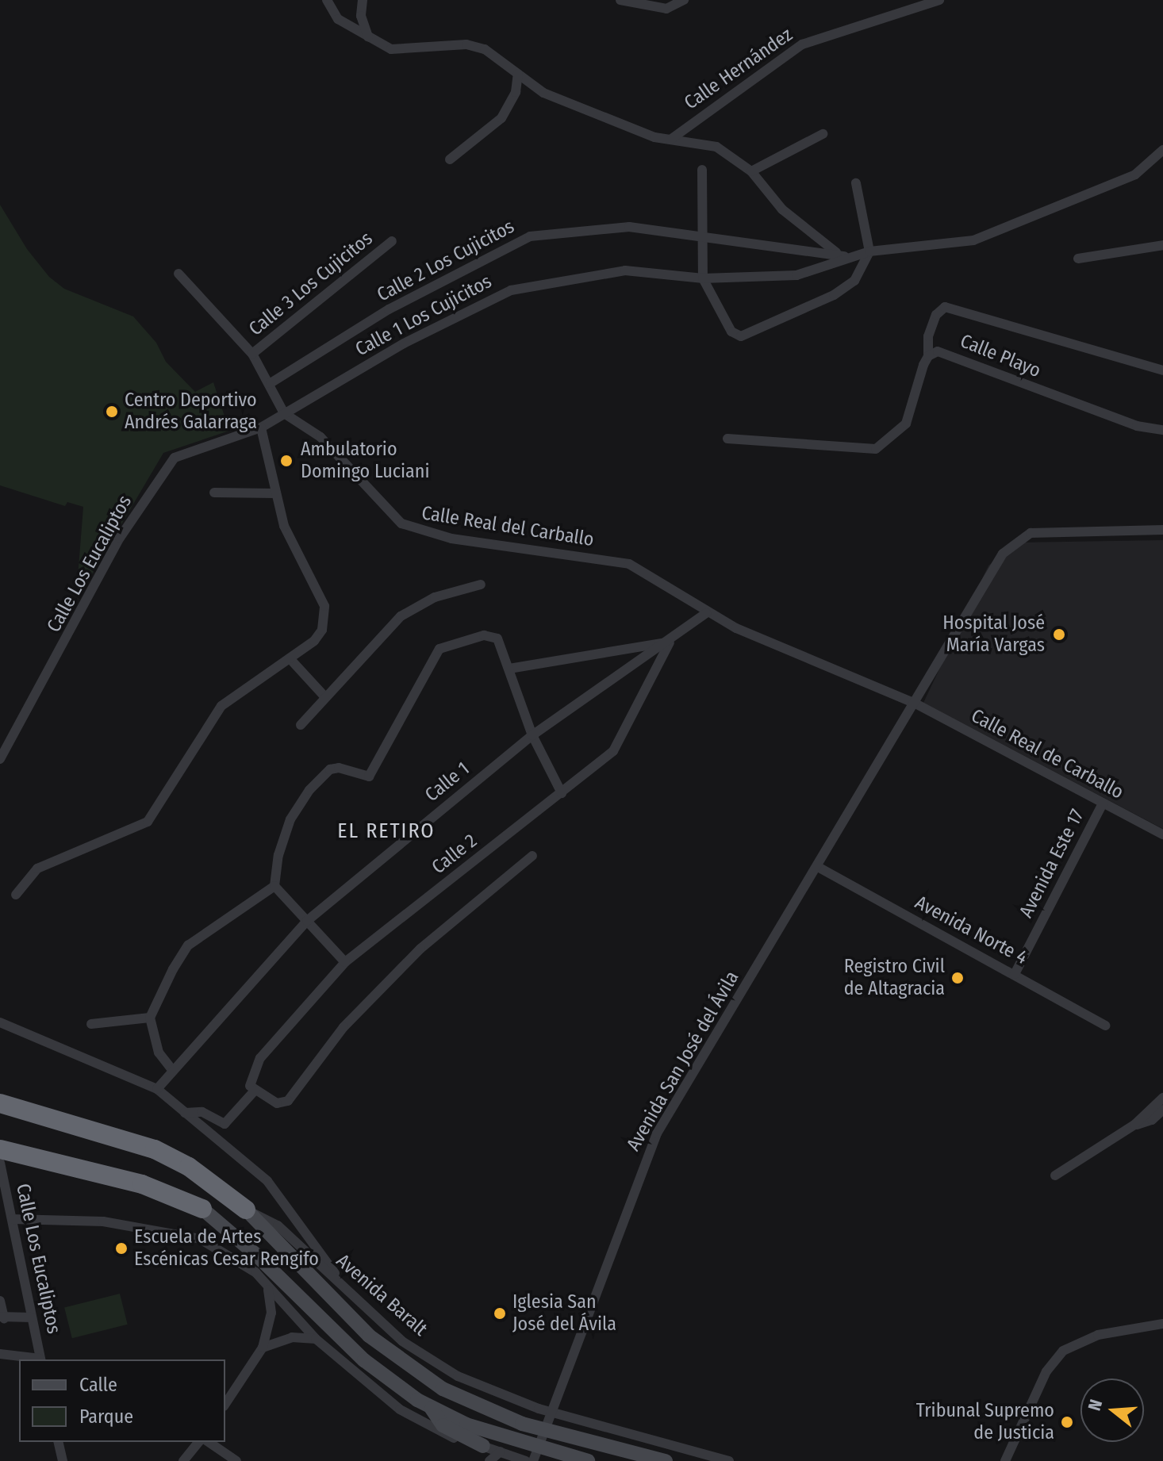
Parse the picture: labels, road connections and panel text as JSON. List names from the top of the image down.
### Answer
{
  "streets": {
    "main road": ["Avenida Baralt"],
    "street": [
      "Calle Hernández",
      "Calle 2 Los Cujicitos",
      "Calle 3 Los Cujicitos",
      "Calle 1 Los Cujicitos",
      "Calle Playo",
      "Calle Real del Carballo",
      "Calle Los Eucaliptos",
      "Calle Real de Carballo",
      "Calle 1",
      "Calle 2",
      "Avenida Este 17",
      "Avenida Norte 4",
      "Avenida San José del Ávila"
    ]
  },
  "crossings": [
    ["Calle 2 Los Cujicitos", "Calle 1 Los Cujicitos"],
    ["Calle 1 Los Cujicitos", "Calle Real del Carballo"],
    ["Calle 1 Los Cujicitos", "Calle Los Eucaliptos"],
    ["Calle Real del Carballo", "Calle Los Eucaliptos"],
    ["Calle Real del Carballo", "Calle Real de Carballo"],
    ["Calle Real del Carballo", "Calle 1"],
    ["Calle Real del Carballo", "Avenida San José del Ávila"],
    ["Calle Real de Carballo", "Avenida Este 17"],
    ["Calle Real de Carballo", "Avenida San José del Ávila"],
    ["Calle 1", "Calle 2"],
    ["Avenida Este 17", "Avenida Norte 4"],
    ["Avenida Norte 4", "Avenida San José del Ávila"],
    ["Avenida San José del Ávila", "Avenida Baralt"]
  ],
  "districts": ["EL RETIRO"],
  "places": [
    "Centro Deportivo Andrés Galarraga",
    "Ambulatorio Domingo Luciani",
    "Hospital José María Vargas",
    "Registro Civil de Altagracia",
    "Escuela de Artes Escénicas Cesar Rengifo",
    "Iglesia San José del Ávila",
    "Tribunal Supremo de Justicia"
  ],
  "legend": ["Calle", "Parque"],
  "north": "left"
}
